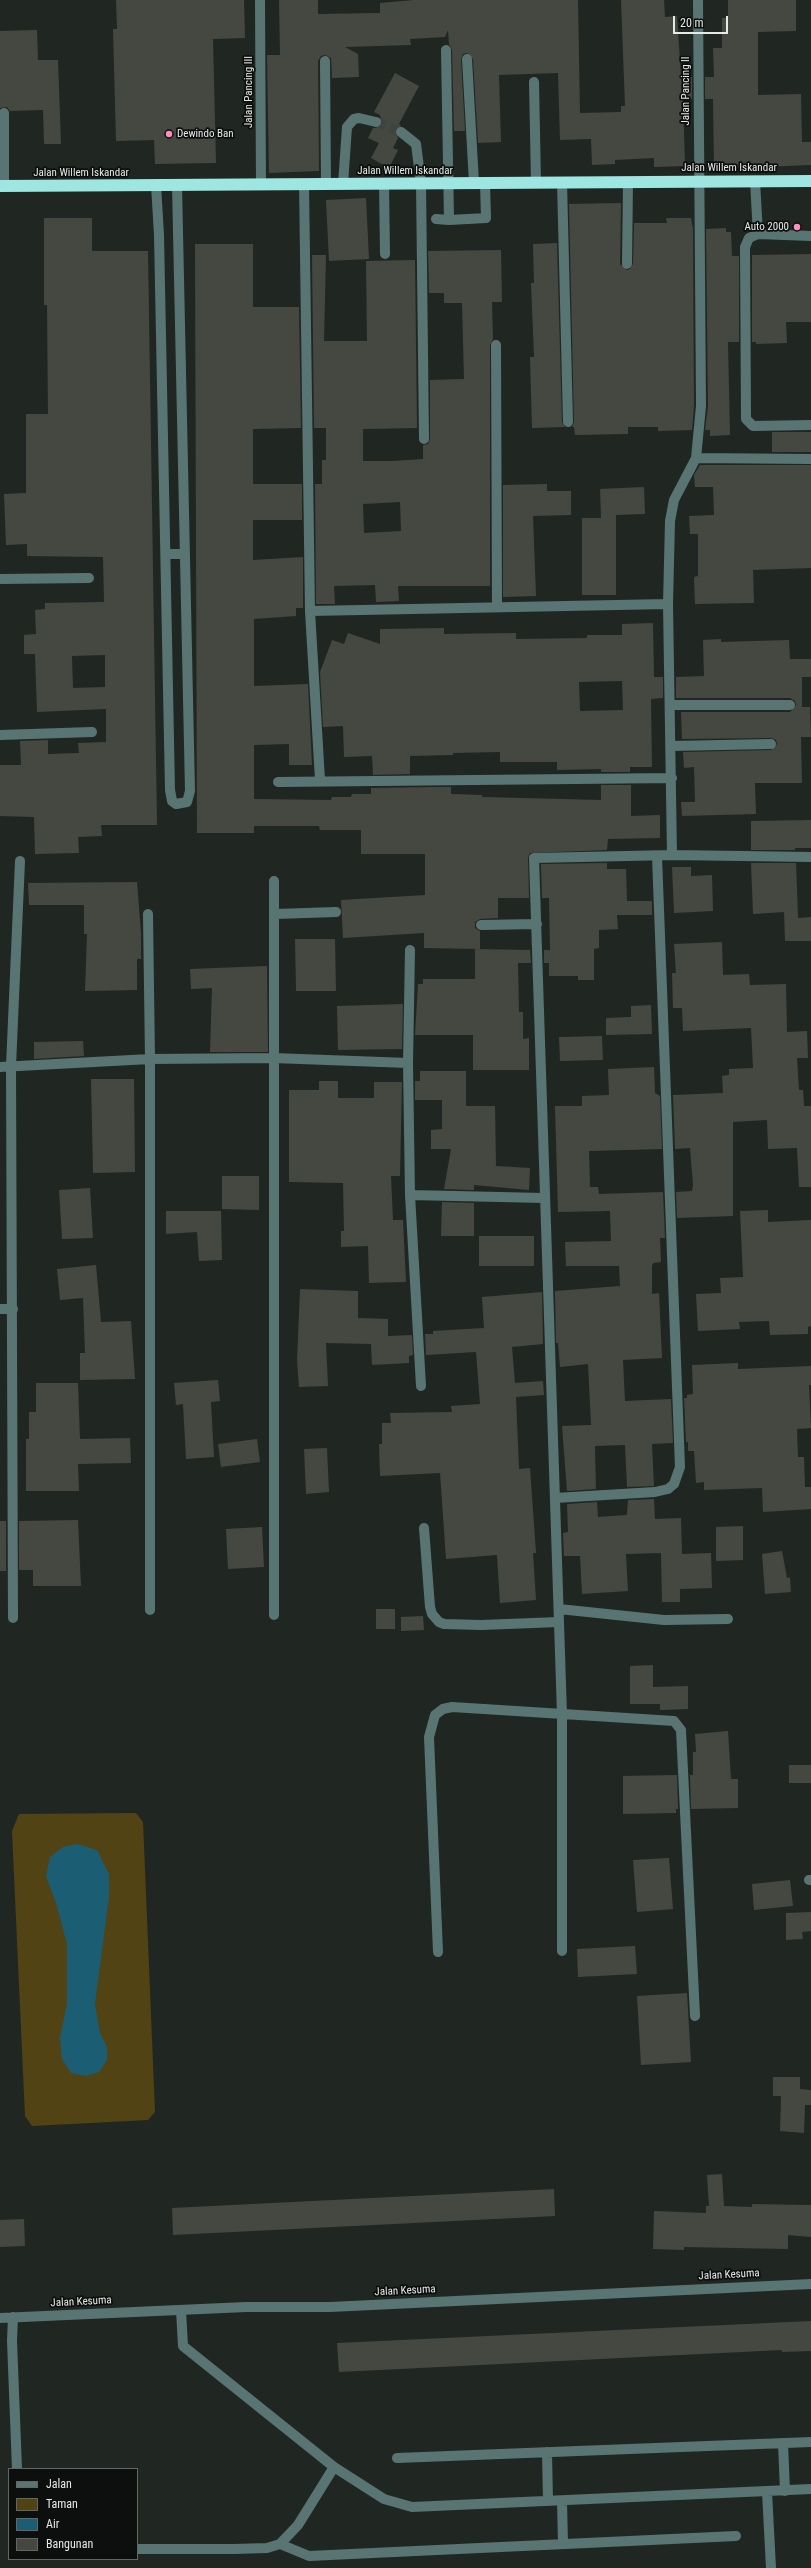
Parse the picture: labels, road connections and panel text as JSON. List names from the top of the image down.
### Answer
{
  "streets": {
    "highway": ["Jalan Willem Iskandar"],
    "street": ["Jalan Pancing II", "Jalan Pancing III", "Jalan Kesuma"]
  },
  "crossings": [
    ["Jalan Pancing II", "Jalan Willem Iskandar"],
    ["Jalan Pancing III", "Jalan Willem Iskandar"]
  ],
  "places": ["Dewindo Ban", "Auto 2000"],
  "legend": [
    "Jalan",
    "Taman",
    "Air",
    "Bangunan"
  ],
  "scale_bar": "20 m"
}
